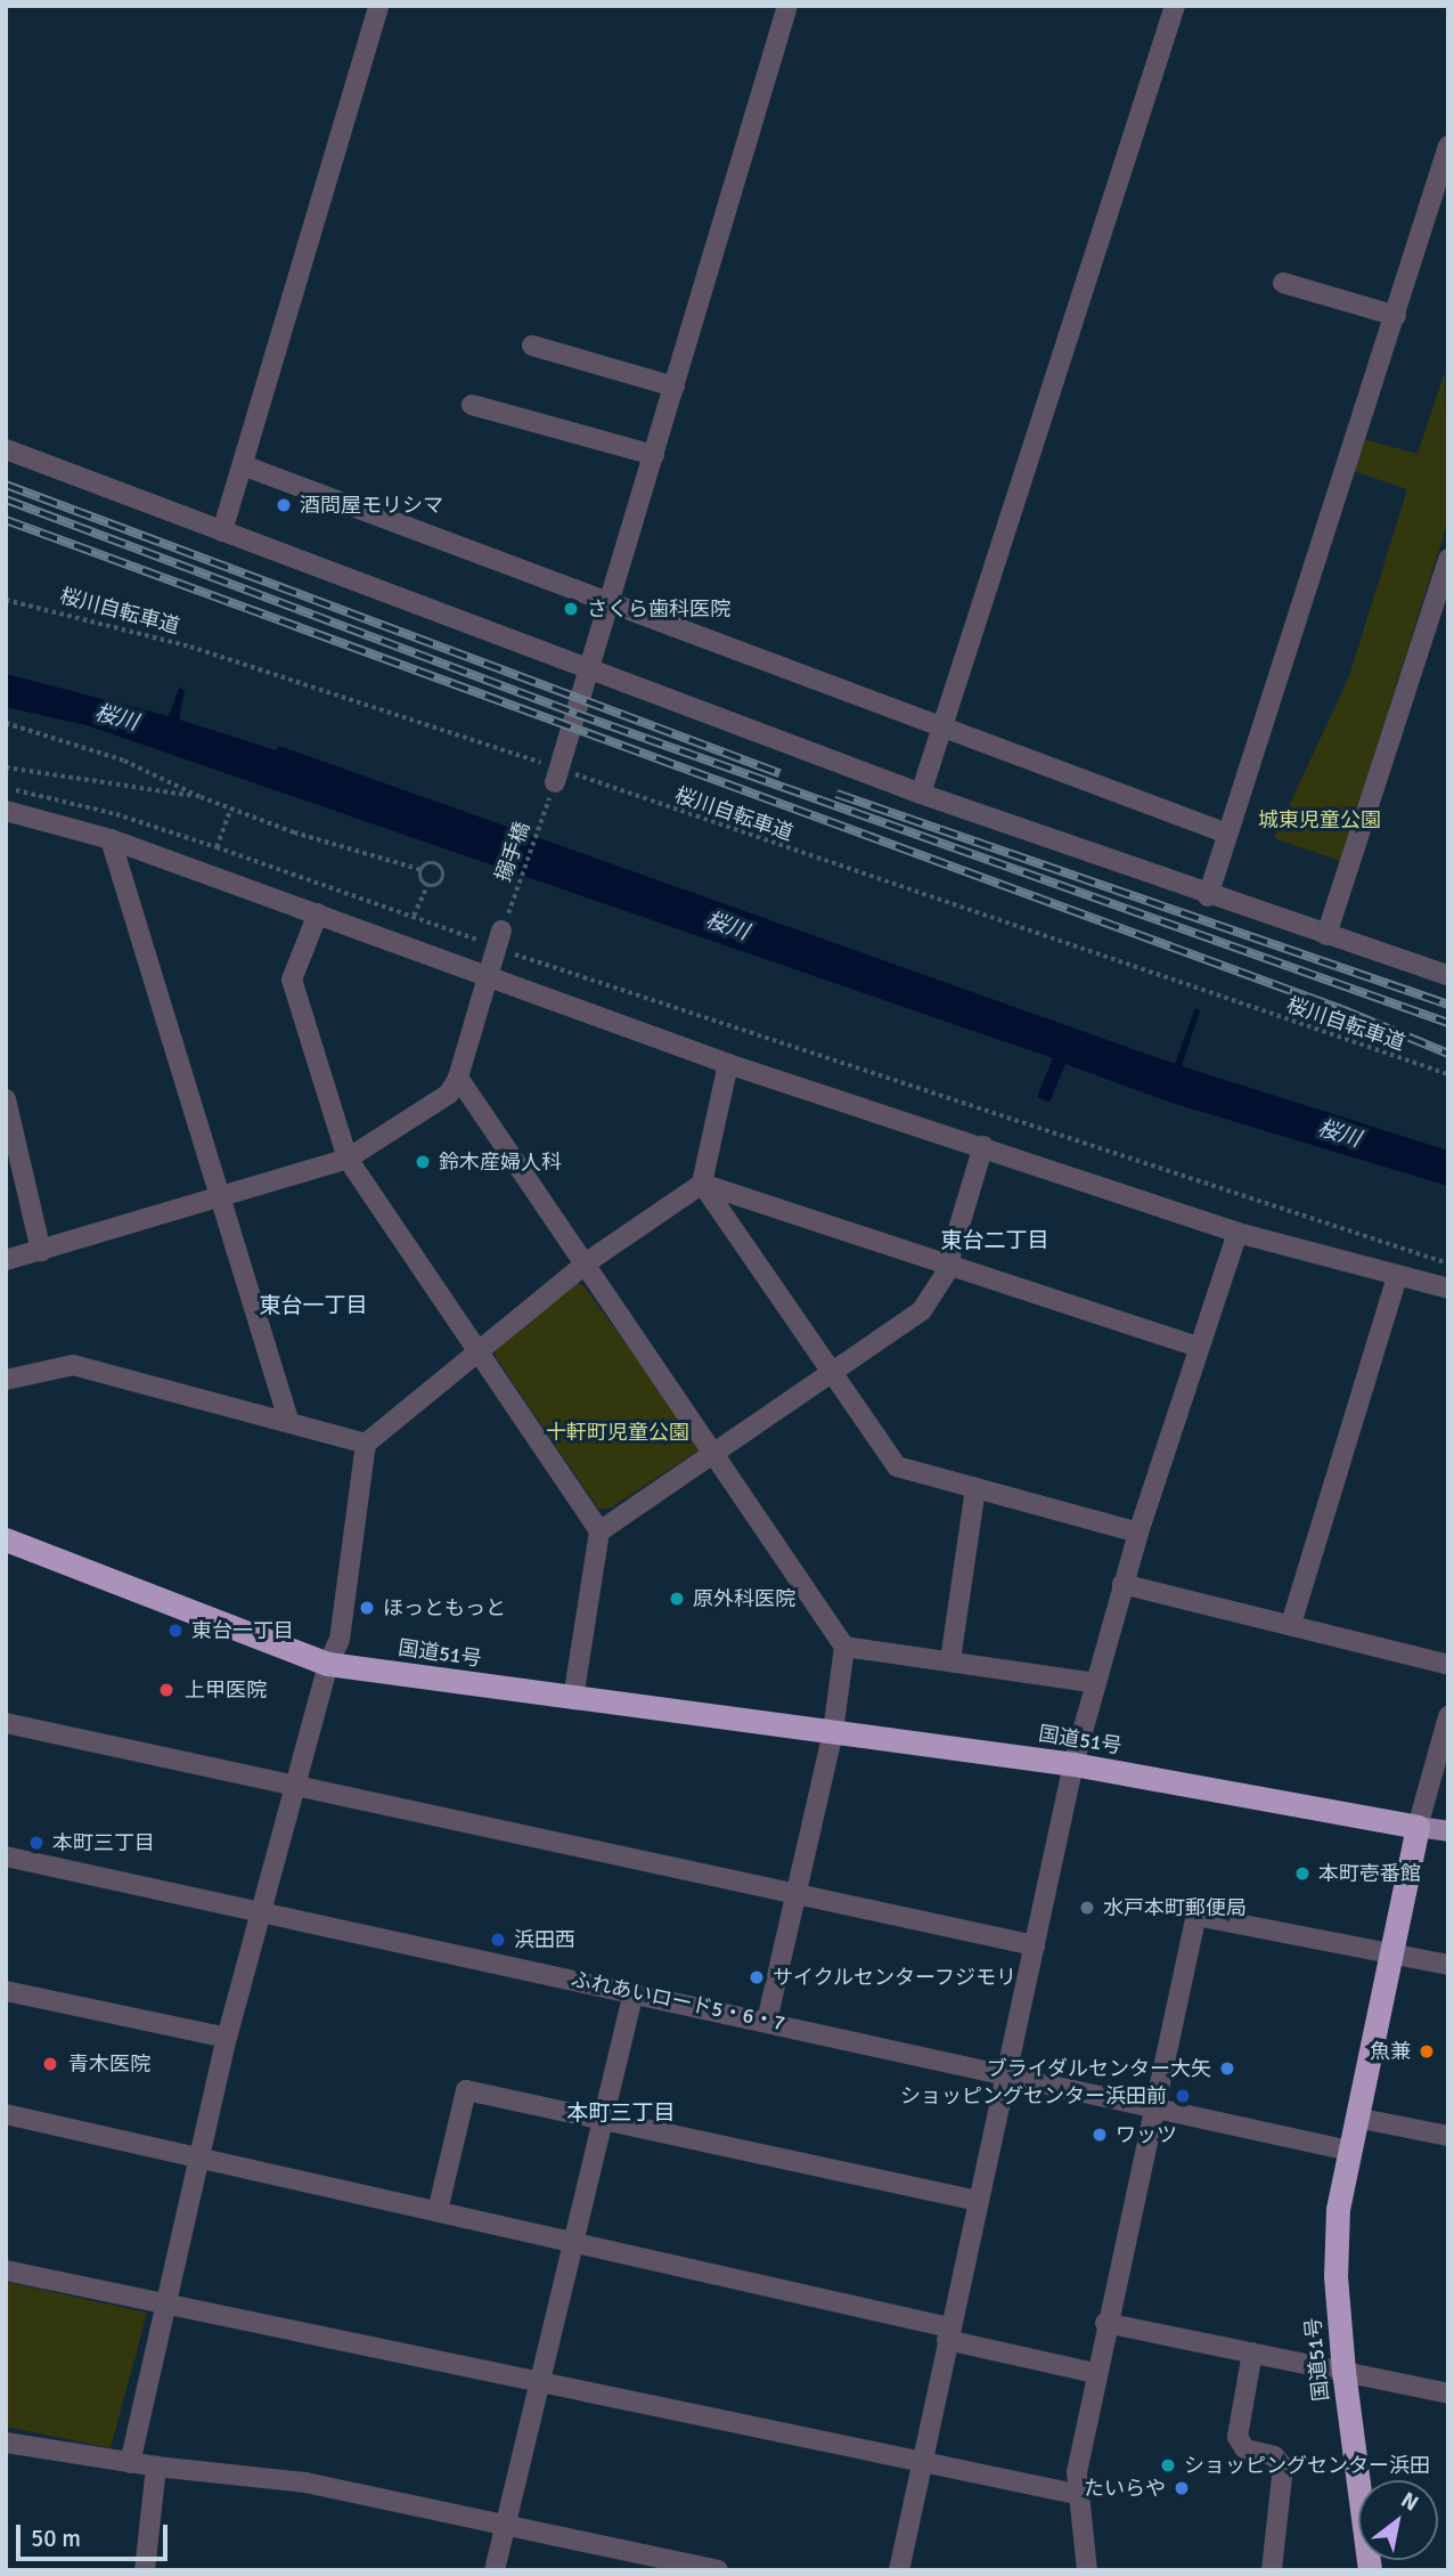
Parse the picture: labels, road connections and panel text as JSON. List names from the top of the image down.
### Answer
{
  "streets": {
    "highway": ["国道51号"],
    "street": ["ふれあいロード5・6・7"],
    "path": ["桜川自転車道", "搦手橋"]
  },
  "crossings": [
    ["桜川自転車道", "搦手橋"],
    ["国道51号", "ふれあいロード5・6・7"]
  ],
  "districts": ["東台二丁目", "東台一丁目", "本町三丁目"],
  "water": ["桜川"],
  "parks": ["城東児童公園", "十軒町児童公園"],
  "places": [
    "酒問屋モリシマ",
    "さくら歯科医院",
    "鈴木産婦人科",
    "原外科医院",
    "ほっともっと",
    "東台一丁目",
    "上甲医院",
    "本町三丁目",
    "本町壱番館",
    "水戸本町郵便局",
    "浜田西",
    "サイクルセンターフジモリ",
    "魚兼",
    "青木医院",
    "ブライダルセンター大矢",
    "ショッピングセンター浜田前",
    "ワッツ",
    "ショッピングセンター浜田",
    "たいらや"
  ],
  "scale_bar": "50 m",
  "north": "top right"
}
